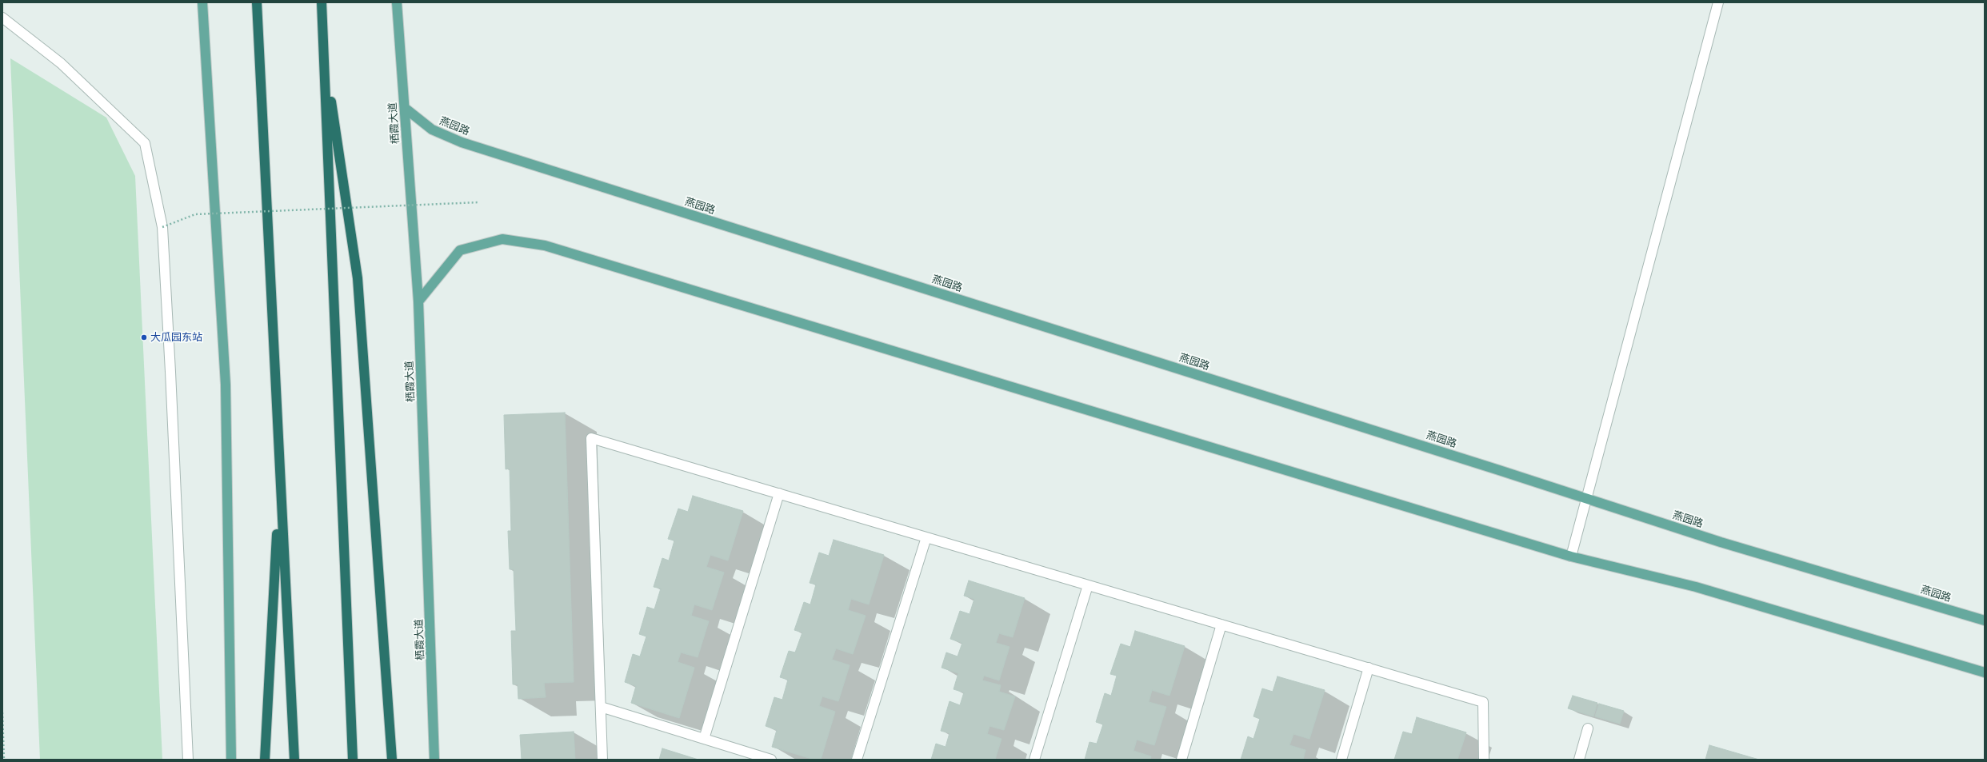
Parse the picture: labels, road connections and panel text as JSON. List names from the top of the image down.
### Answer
{
  "streets": {
    "main road": ["栖霞大道", "燕园路"]
  },
  "crossings": [
    ["栖霞大道", "燕园路"]
  ],
  "places": ["大瓜园东站"]
}
